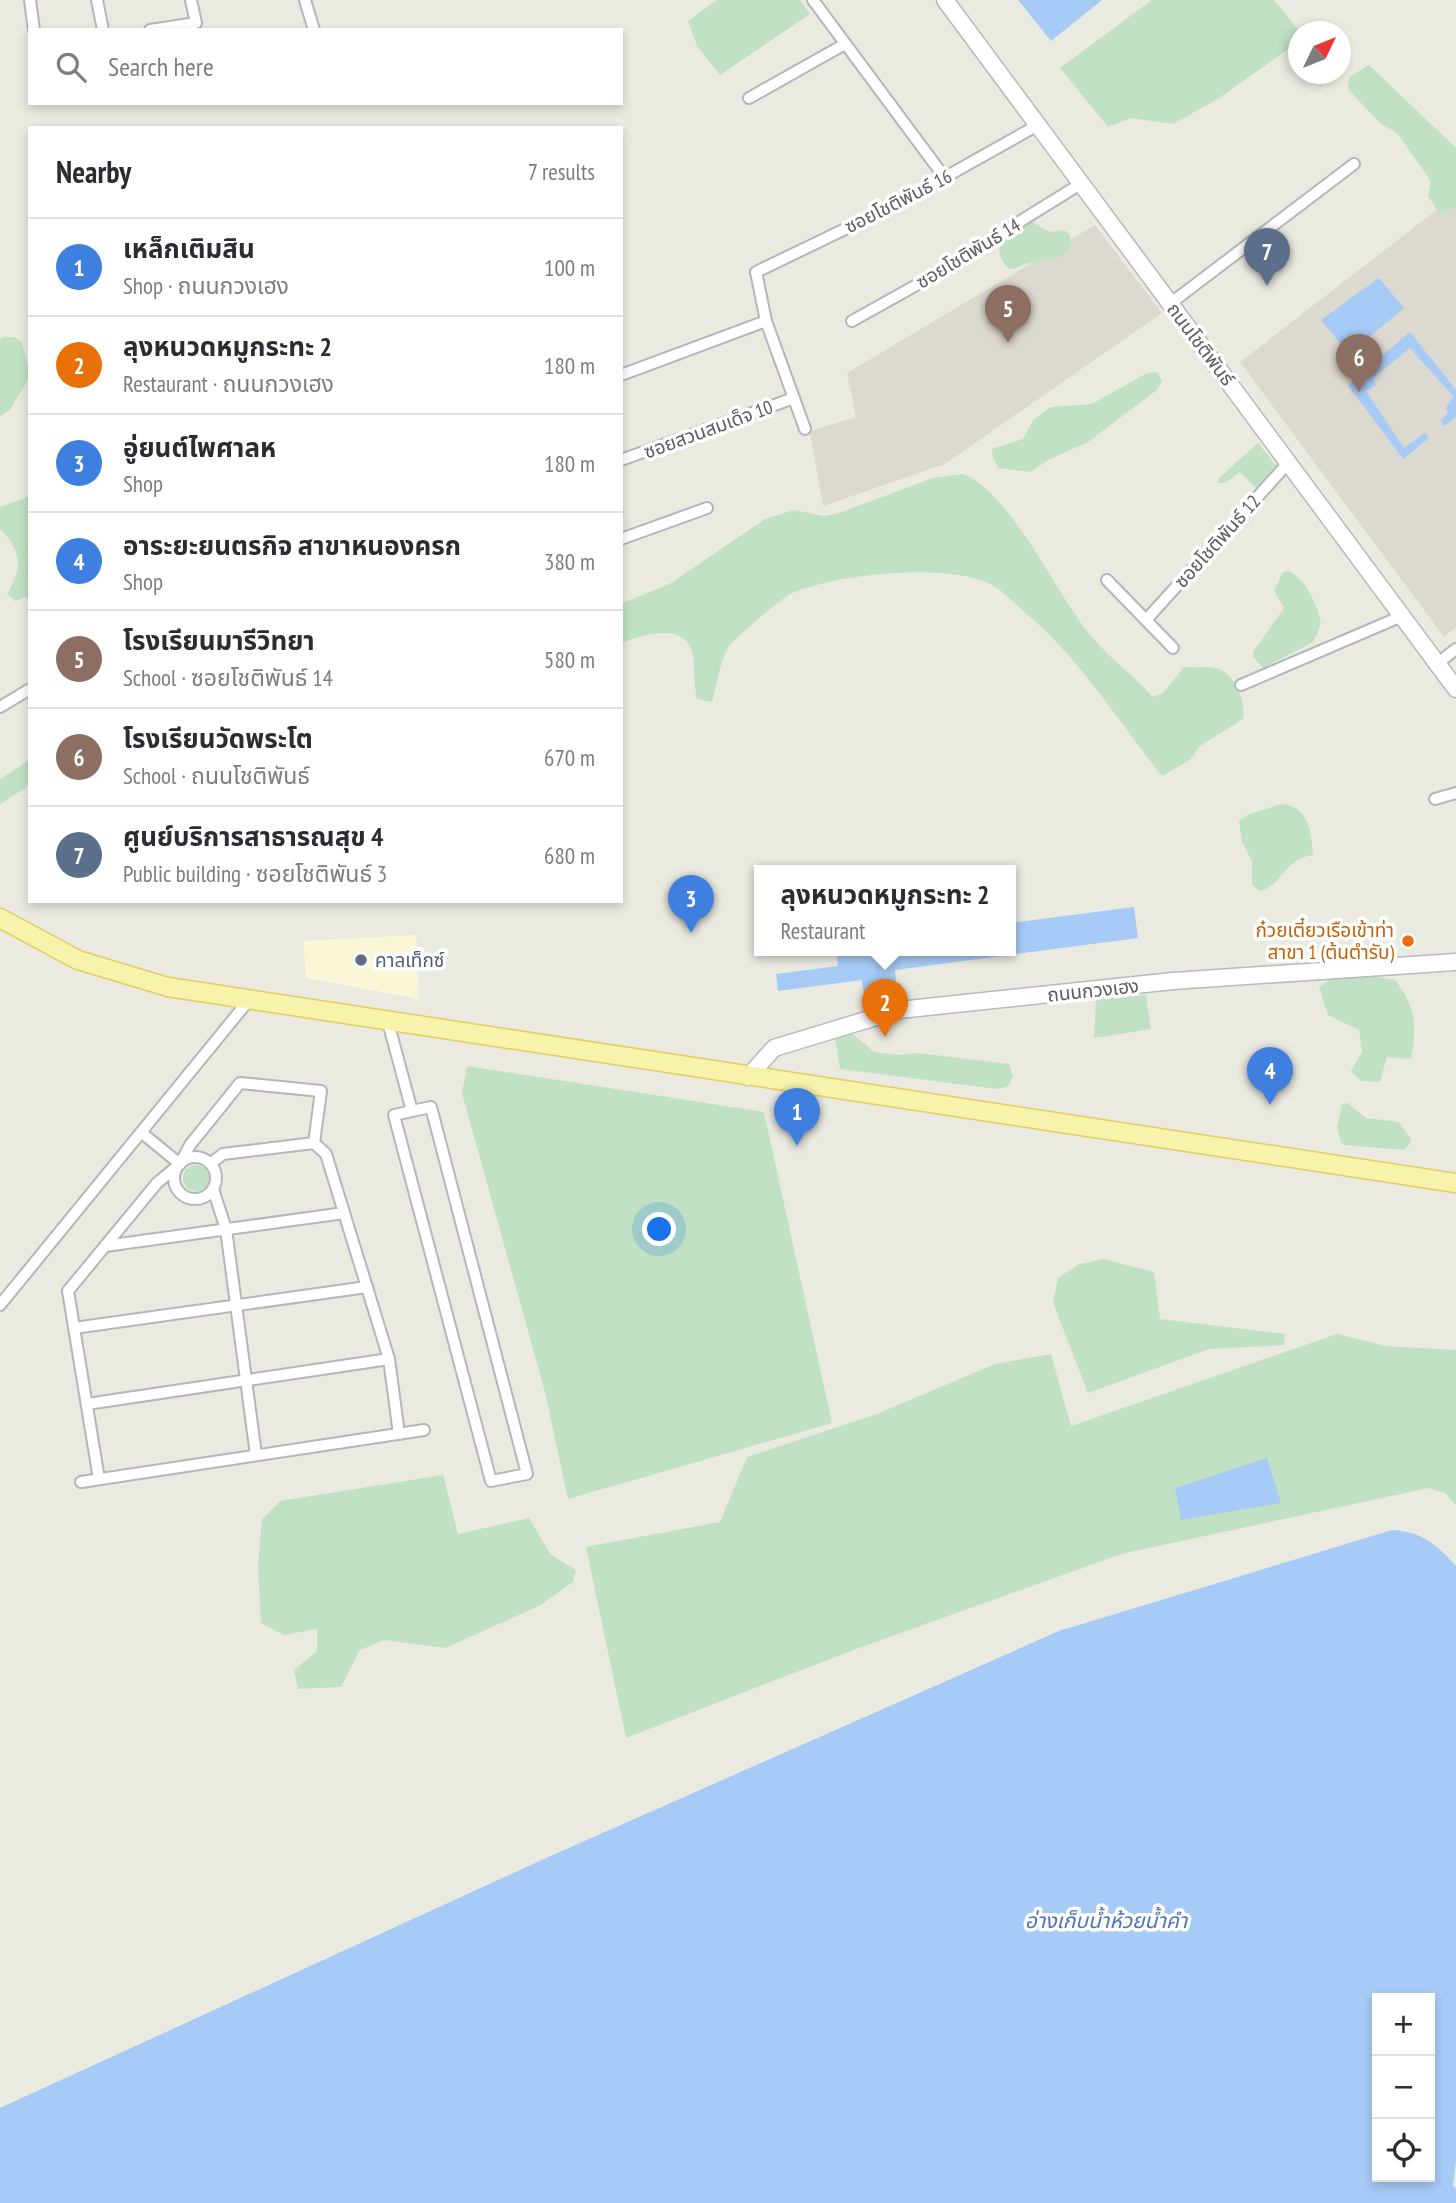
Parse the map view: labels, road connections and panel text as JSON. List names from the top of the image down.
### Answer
{
  "streets": {
    "street": [
      "ซอยโชติพันธ์ 16",
      "ซอยโชติพันธ์ 14",
      "ถนนโชติพันธ์",
      "ซอยสวนสมเด็จ 10",
      "ซอยโชติพันธ์ 12",
      "ถนนกวงเฮง"
    ]
  },
  "crossings": [
    ["ซอยโชติพันธ์ 16", "ถนนโชติพันธ์"],
    ["ซอยโชติพันธ์ 14", "ถนนโชติพันธ์"],
    ["ถนนโชติพันธ์", "ซอยโชติพันธ์ 12"]
  ],
  "water": ["อ่างเก็บน้ำห้วยน้ำคำ"],
  "places": ["ก๋วยเตี๋ยวเรือเข้าท่า สาขา 1 (ต้นตำรับ)", "คาลเท็กซ์"],
  "north": "top right",
  "page": {
    "search": "Search here",
    "heading": ["Nearby", "7 results"],
    "list": [
      {
        "mark": "1",
        "name": "เหล็กเติมสิน",
        "note": "Shop · ถนนกวงเฮง",
        "value": "100 m"
      },
      {
        "mark": "2",
        "name": "ลุงหนวดหมูกระทะ 2",
        "note": "Restaurant · ถนนกวงเฮง",
        "value": "180 m"
      },
      {
        "mark": "3",
        "name": "อู่ยนต์ไพศาลห",
        "note": "Shop",
        "value": "180 m"
      },
      {
        "mark": "4",
        "name": "อาระยะยนตรกิจ สาขาหนองครก",
        "note": "Shop",
        "value": "380 m"
      },
      {
        "mark": "5",
        "name": "โรงเรียนมารีวิทยา",
        "note": "School · ซอยโชติพันธ์ 14",
        "value": "580 m"
      },
      {
        "mark": "6",
        "name": "โรงเรียนวัดพระโต",
        "note": "School · ถนนโชติพันธ์",
        "value": "670 m"
      },
      {
        "mark": "7",
        "name": "ศูนย์บริการสาธารณสุข 4",
        "note": "Public building · ซอยโชติพันธ์ 3",
        "value": "680 m"
      }
    ],
    "pins": [
      "7",
      "5",
      "6",
      "3",
      "2",
      "4",
      "1"
    ],
    "popup": ["ลุงหนวดหมูกระทะ 2", "Restaurant"],
    "map_buttons": ["+", "−"]
  }
}
